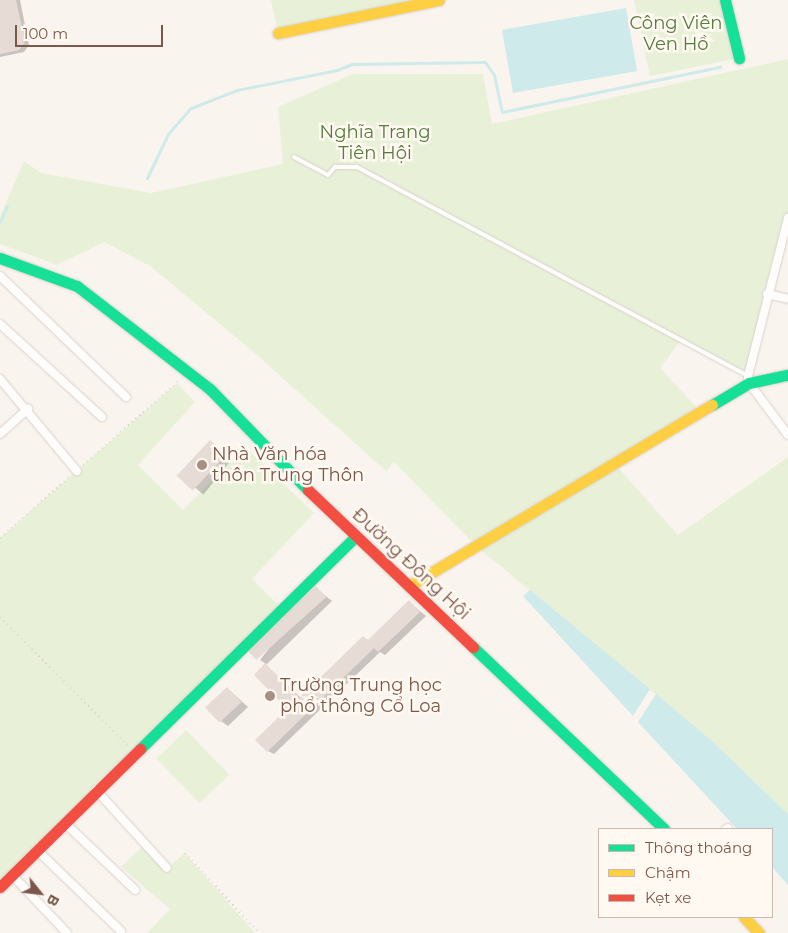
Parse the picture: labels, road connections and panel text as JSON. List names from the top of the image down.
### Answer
{
  "streets": {
    "street": ["Đường Đông Hội"]
  },
  "parks": ["Công Viên Ven Hồ", "Nghĩa Trang Tiên Hội"],
  "places": ["Nhà Văn hóa thôn Trung Thôn", "Trường Trung học phổ thông Cổ Loa"],
  "legend": ["Thông thoáng", "Chậm", "Kẹt xe"],
  "scale_bar": "100 m",
  "north": "bottom right"
}
